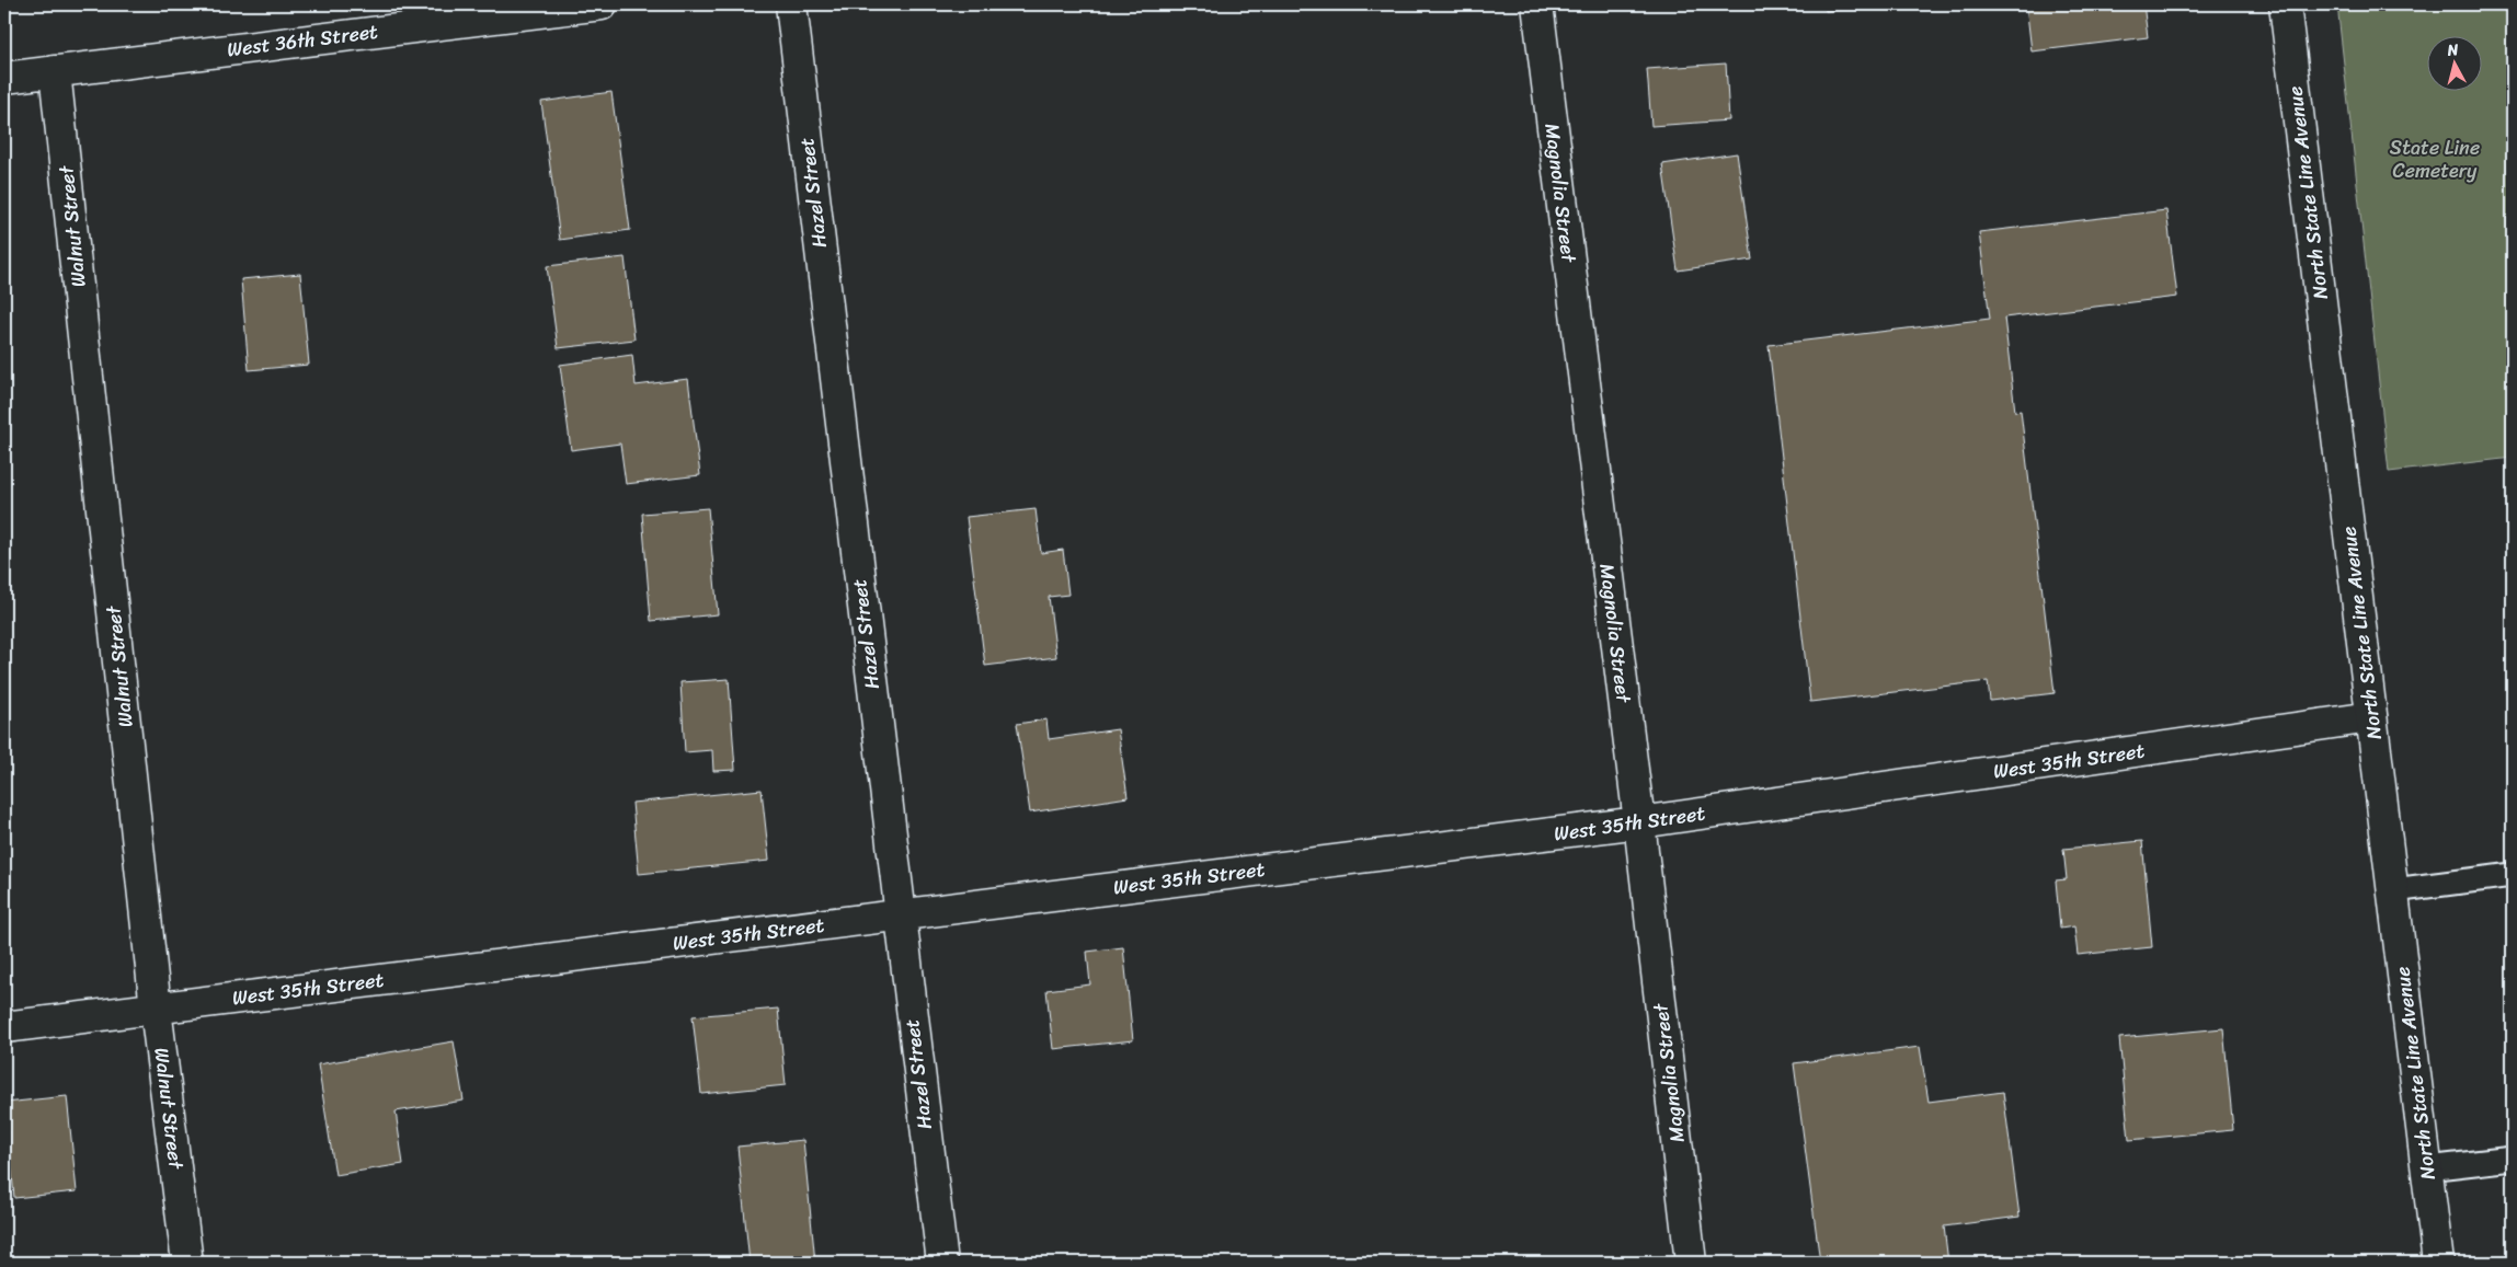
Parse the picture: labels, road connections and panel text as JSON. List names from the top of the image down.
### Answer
{
  "streets": {
    "street": [
      "West 36th Street",
      "Hazel Street",
      "Magnolia Street",
      "North State Line Avenue",
      "Walnut Street",
      "West 35th Street"
    ]
  },
  "crossings": [
    ["West 36th Street", "Walnut Street"],
    ["Hazel Street", "West 35th Street"],
    ["Magnolia Street", "West 35th Street"],
    ["North State Line Avenue", "West 35th Street"],
    ["Walnut Street", "West 35th Street"]
  ],
  "parks": ["State Line Cemetery"],
  "north": "top"
}
